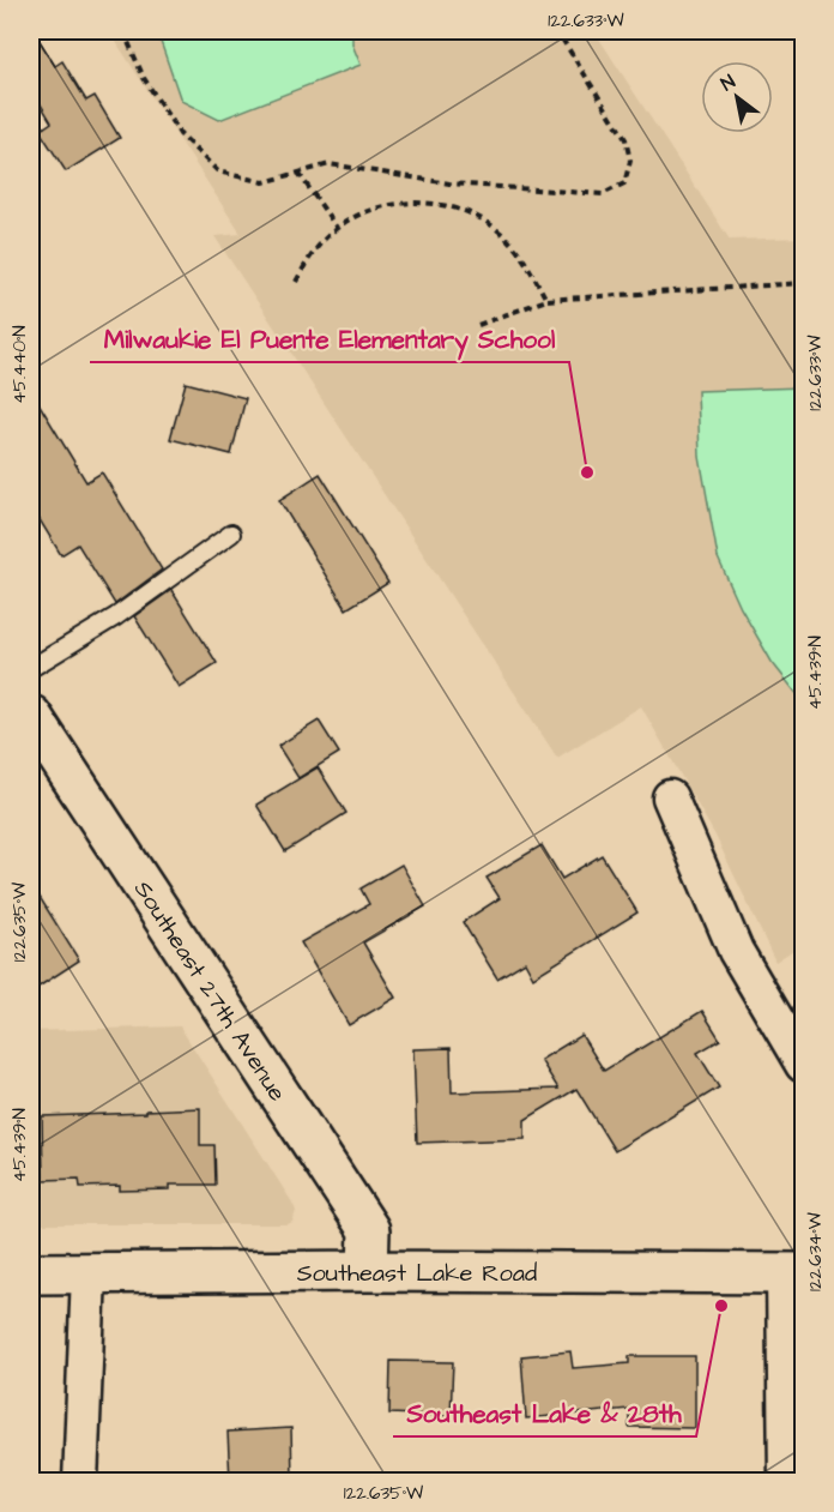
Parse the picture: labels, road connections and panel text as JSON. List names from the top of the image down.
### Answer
{
  "streets": {
    "street": ["Southeast 27th Avenue", "Southeast Lake Road"]
  },
  "crossings": [
    ["Southeast 27th Avenue", "Southeast Lake Road"]
  ],
  "places": ["Milwaukie El Puente Elementary School", "Southeast Lake & 28th"],
  "north": "top left",
  "coordinates": [
    "122.633°W",
    "45.440°N",
    "45.439°N",
    "122.635°W",
    "122.634°W"
  ]
}
